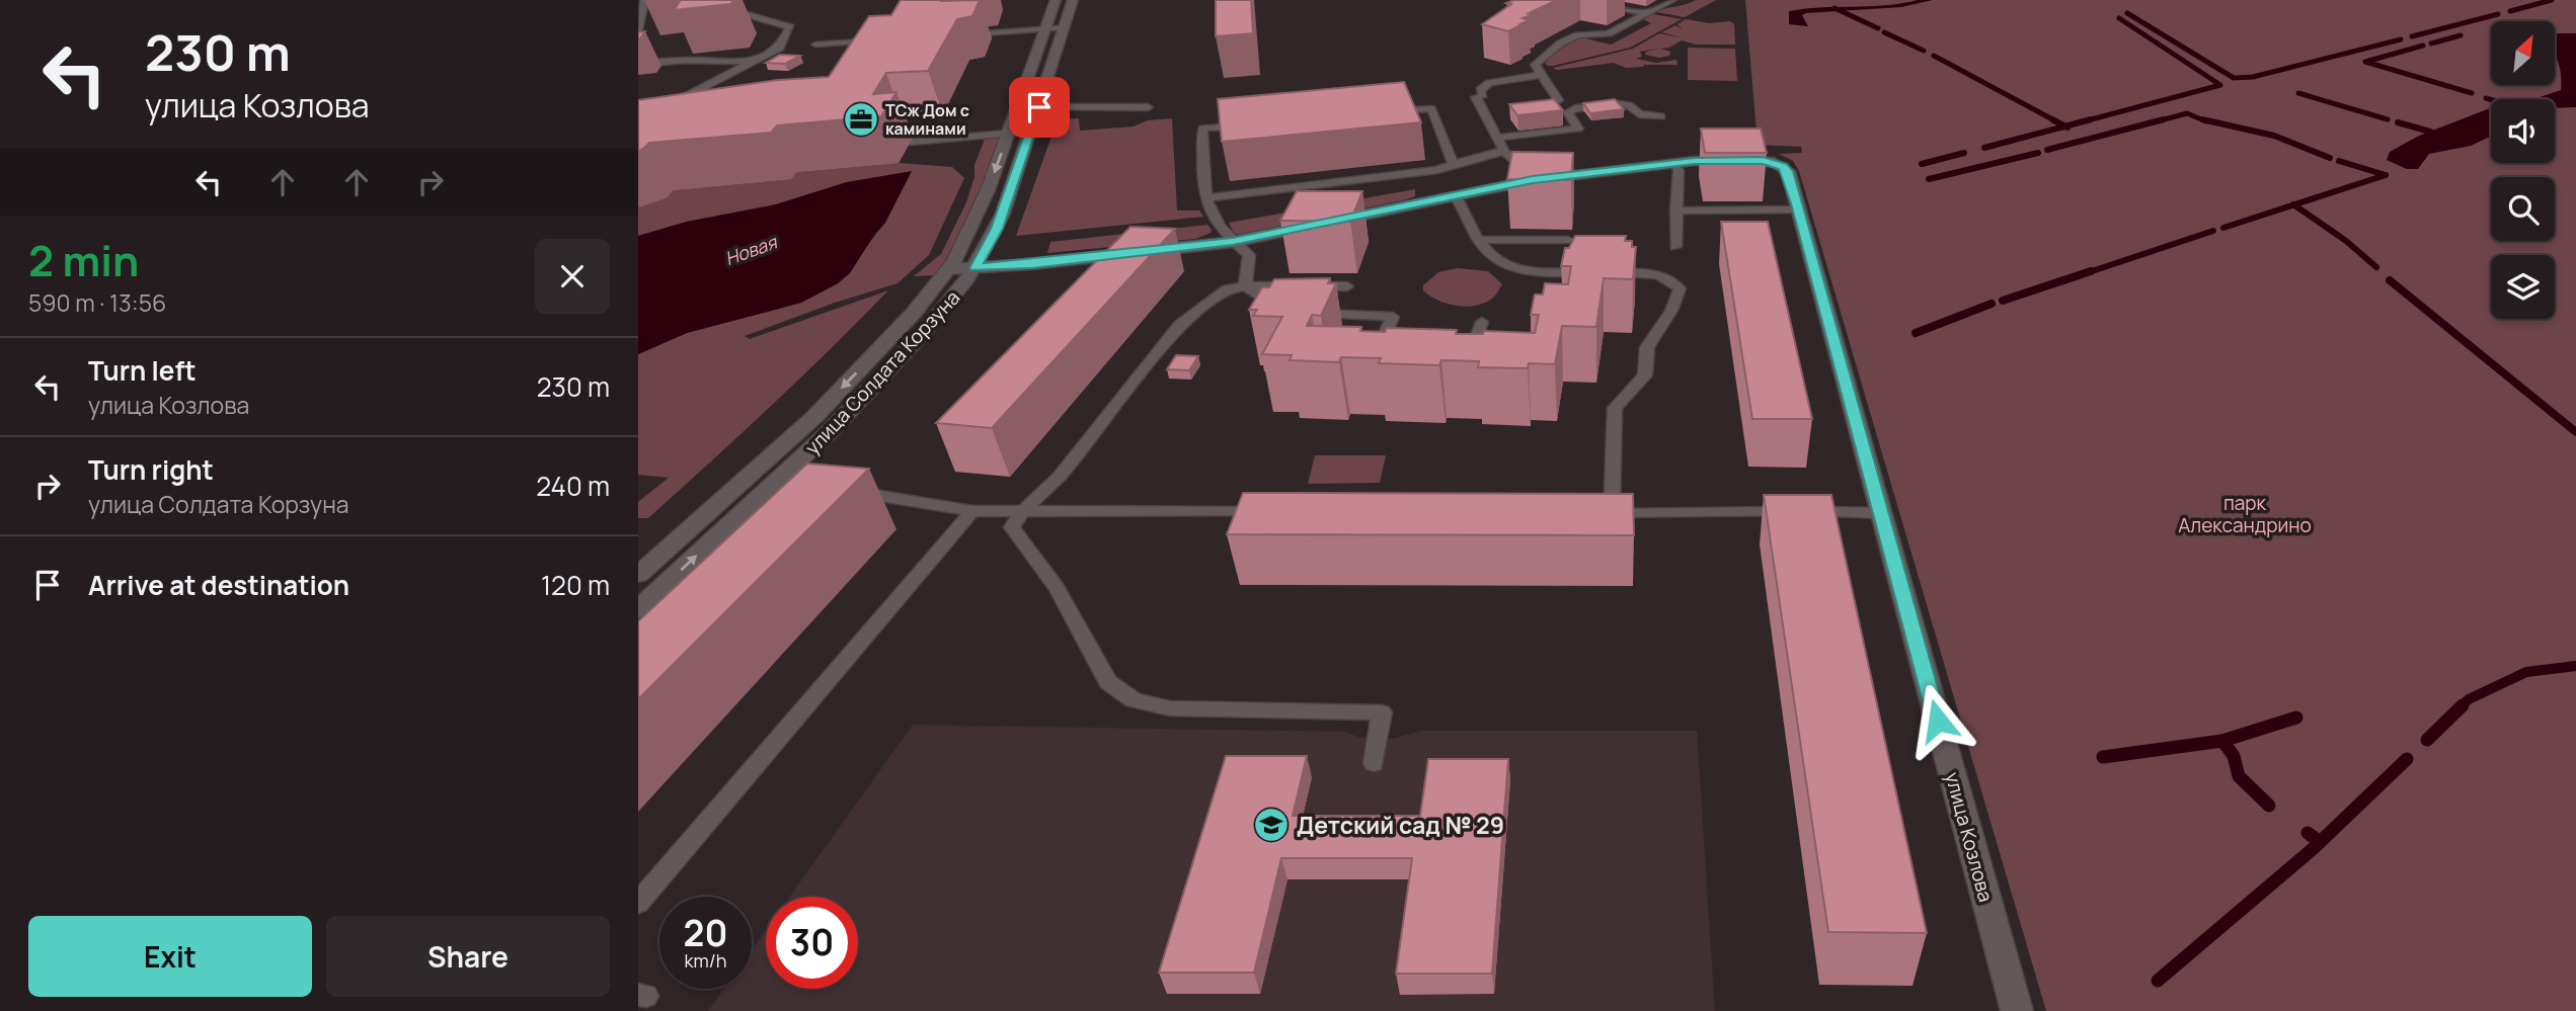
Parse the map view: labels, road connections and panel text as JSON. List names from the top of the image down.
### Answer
{
  "streets": {
    "street": ["улица Солдата Корзуна", "улица Козлова"]
  },
  "crossings": [
    ["улица Солдата Корзуна", "улица Козлова"]
  ],
  "water": ["Новая"],
  "parks": ["парк Александрино"],
  "places": {
    "office": ["ТСж Дом с каминами"],
    "school or university": ["Детский сад № 29"]
  },
  "north": "top right",
  "page": {
    "turn": ["230 m", "улица Козлова"],
    "heading": ["2 min", "590 m · 13:56"],
    "list": [
      {
        "name": "Turn left",
        "note": "улица Козлова",
        "value": "230 m"
      },
      {
        "name": "Turn right",
        "note": "улица Солдата Корзуна",
        "value": "240 m"
      },
      {
        "name": "Arrive at destination",
        "value": "120 m"
      }
    ],
    "speed": "20 km/h",
    "limit": "30",
    "buttons": ["Exit", "Share"]
  }
}
